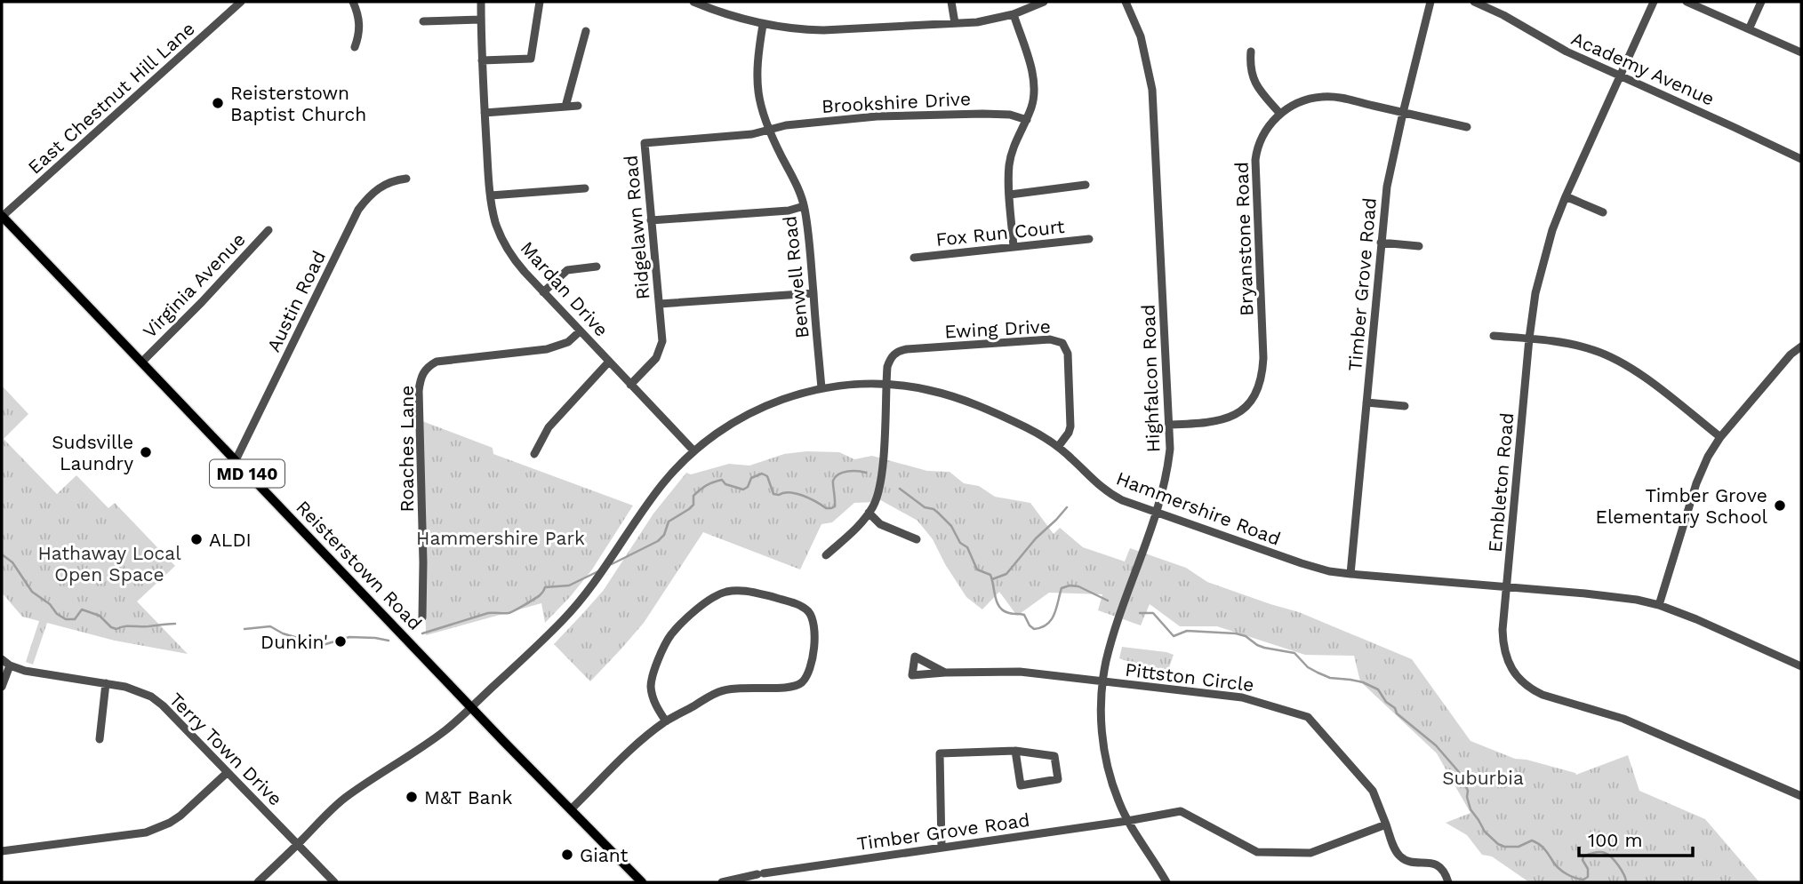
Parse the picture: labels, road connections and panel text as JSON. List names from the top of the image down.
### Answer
{
  "streets": {
    "main road": ["MD 140", "Reisterstown Road"],
    "street": [
      "Academy Avenue",
      "East Chestnut Hill Lane",
      "Brookshire Drive",
      "Ridgelawn Road",
      "Fox Run Court",
      "Bryanstone Road",
      "Benwell Road",
      "Timber Grove Road",
      "Virginia Avenue",
      "Mardan Drive",
      "Austin Road",
      "Ewing Drive",
      "Highfalcon Road",
      "Roaches Lane",
      "Embleton Road",
      "Hammershire Road",
      "Pittston Circle",
      "Terry Town Drive"
    ]
  },
  "crossings": [
    ["Academy Avenue", "Embleton Road"],
    ["East Chestnut Hill Lane", "Reisterstown Road"],
    ["Brookshire Drive", "Ridgelawn Road"],
    ["Brookshire Drive", "Benwell Road"],
    ["Ridgelawn Road", "Benwell Road"],
    ["Ridgelawn Road", "Mardan Drive"],
    ["Bryanstone Road", "Timber Grove Road"],
    ["Bryanstone Road", "Highfalcon Road"],
    ["Benwell Road", "Hammershire Road"],
    ["Timber Grove Road", "Highfalcon Road"],
    ["Timber Grove Road", "Hammershire Road"],
    ["Virginia Avenue", "Reisterstown Road"],
    ["Mardan Drive", "Roaches Lane"],
    ["Mardan Drive", "Hammershire Road"],
    ["Austin Road", "Reisterstown Road"],
    ["Ewing Drive", "Hammershire Road"],
    ["Highfalcon Road", "Hammershire Road"],
    ["Highfalcon Road", "Pittston Circle"],
    ["Embleton Road", "Hammershire Road"],
    ["Hammershire Road", "Reisterstown Road"],
    ["Hammershire Road", "Terry Town Drive"]
  ],
  "parks": ["Hammershire Park", "Hathaway Local Open Space", "Suburbia"],
  "places": [
    "Reisterstown Baptist Church",
    "Sudsville Laundry",
    "Timber Grove Elementary School",
    "ALDI",
    "Dunkin'",
    "M&T Bank",
    "Giant"
  ],
  "scale_bar": "100 m"
}
